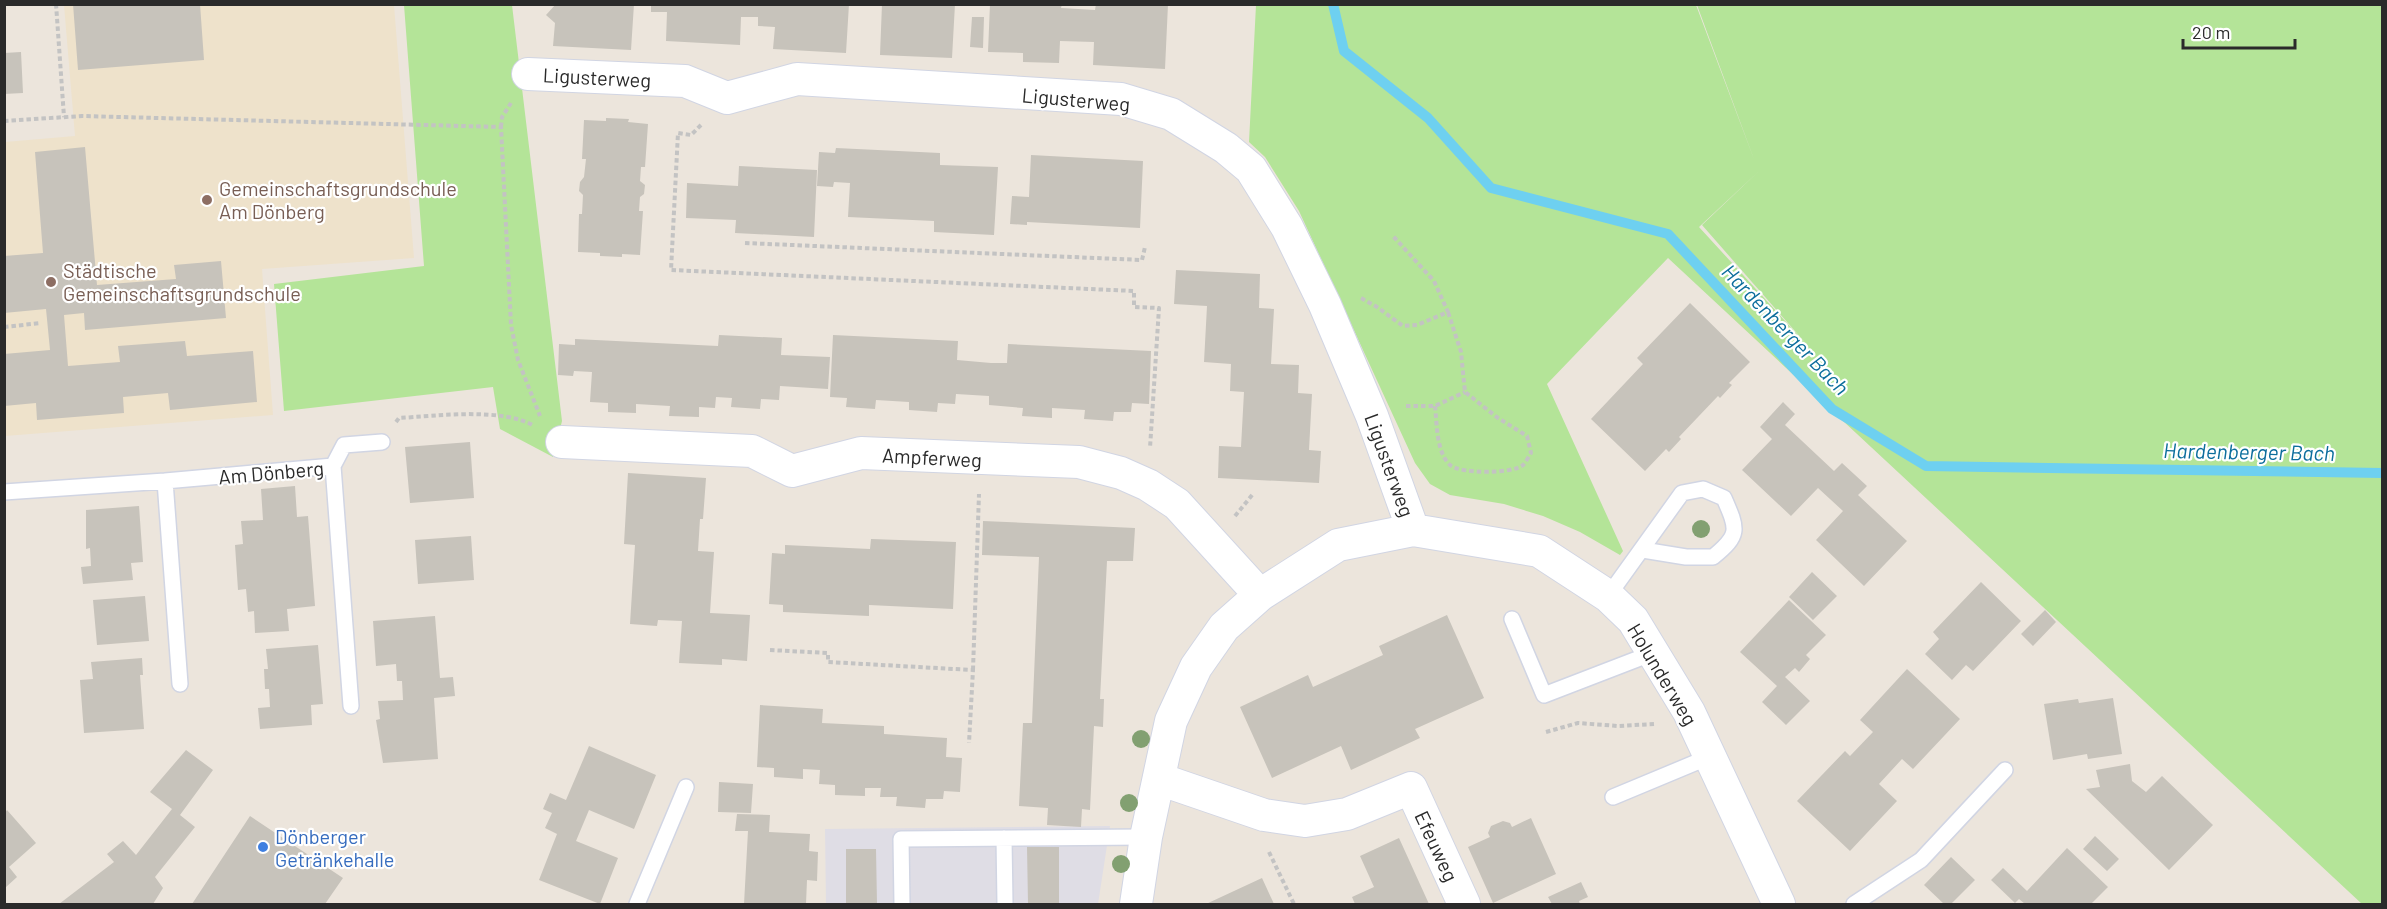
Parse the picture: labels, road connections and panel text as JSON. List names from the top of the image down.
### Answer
{
  "streets": {
    "street": [
      "Ligusterweg",
      "Ampferweg",
      "Holunderweg",
      "Efeuweg"
    ],
    "lane": ["Am Dönberg"]
  },
  "crossings": [
    ["Ligusterweg", "Holunderweg"],
    ["Ampferweg", "Holunderweg"]
  ],
  "water": ["Hardenberger Bach"],
  "places": ["Gemeinschaftsgrundschule Am Dönberg", "Städtische Gemeinschaftsgrundschule", "Dönberger Getränkehalle"],
  "scale_bar": "20 m"
}
